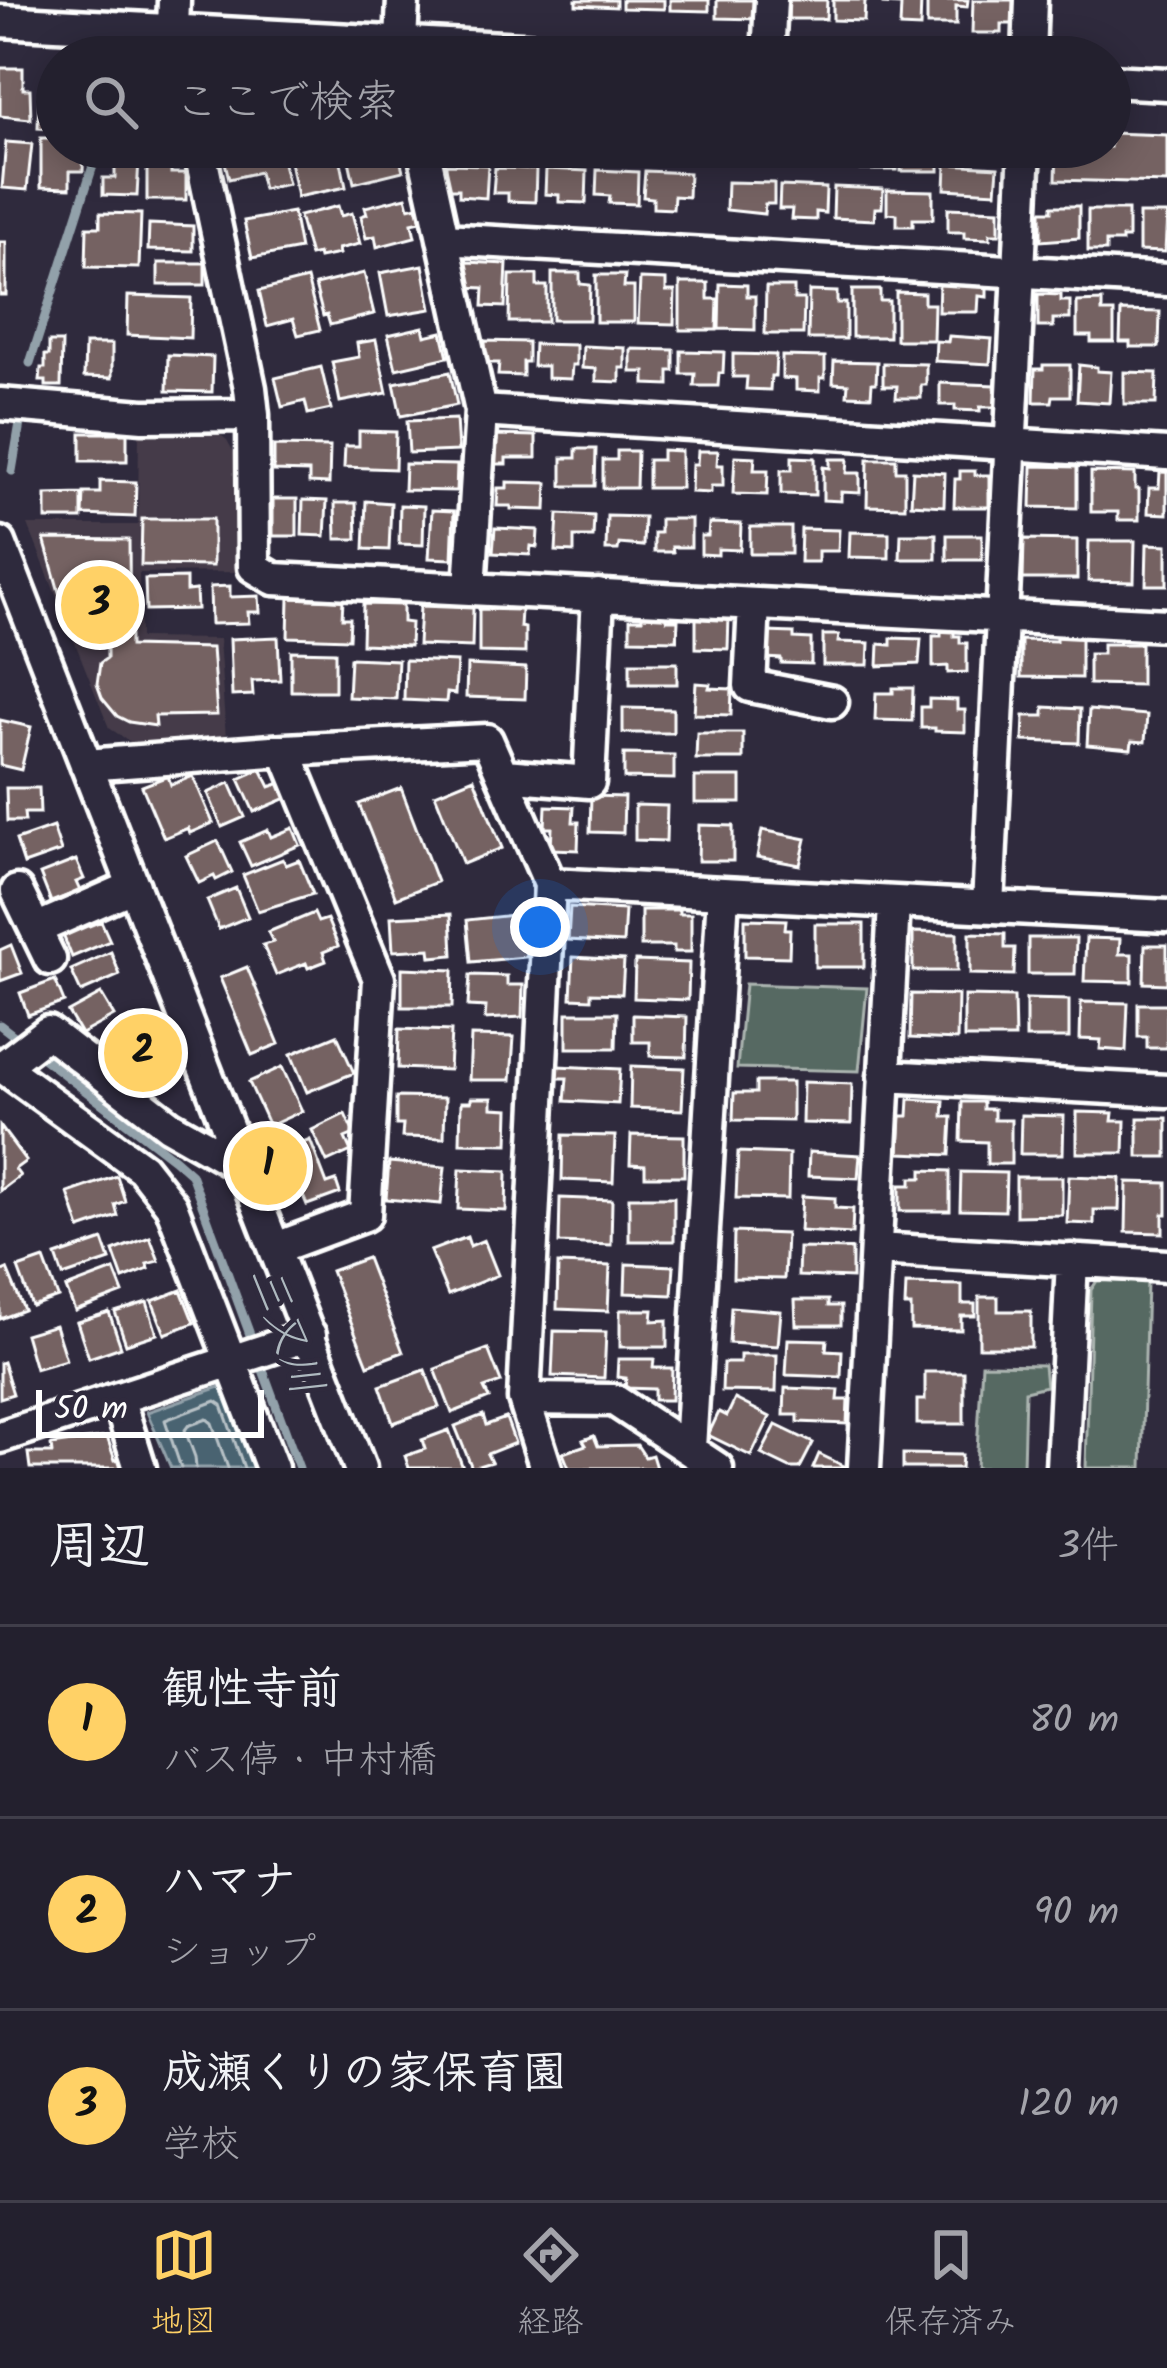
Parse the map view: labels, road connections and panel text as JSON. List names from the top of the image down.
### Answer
{
  "water": ["三又川"],
  "scale_bar": "50 m",
  "page": {
    "search": "ここで検索",
    "pins": ["3", "2", "1"],
    "scale": "50 m",
    "heading": ["周辺", "3件"],
    "list": [
      {
        "mark": "1",
        "name": "観性寺前",
        "note": "バス停 · 中村橋",
        "value": "80 m"
      },
      {
        "mark": "2",
        "name": "ハマナ",
        "note": "ショップ",
        "value": "90 m"
      },
      {
        "mark": "3",
        "name": "成瀬くりの家保育園",
        "note": "学校",
        "value": "120 m"
      }
    ],
    "nav": ["地図", "経路", "保存済み"]
  }
}
